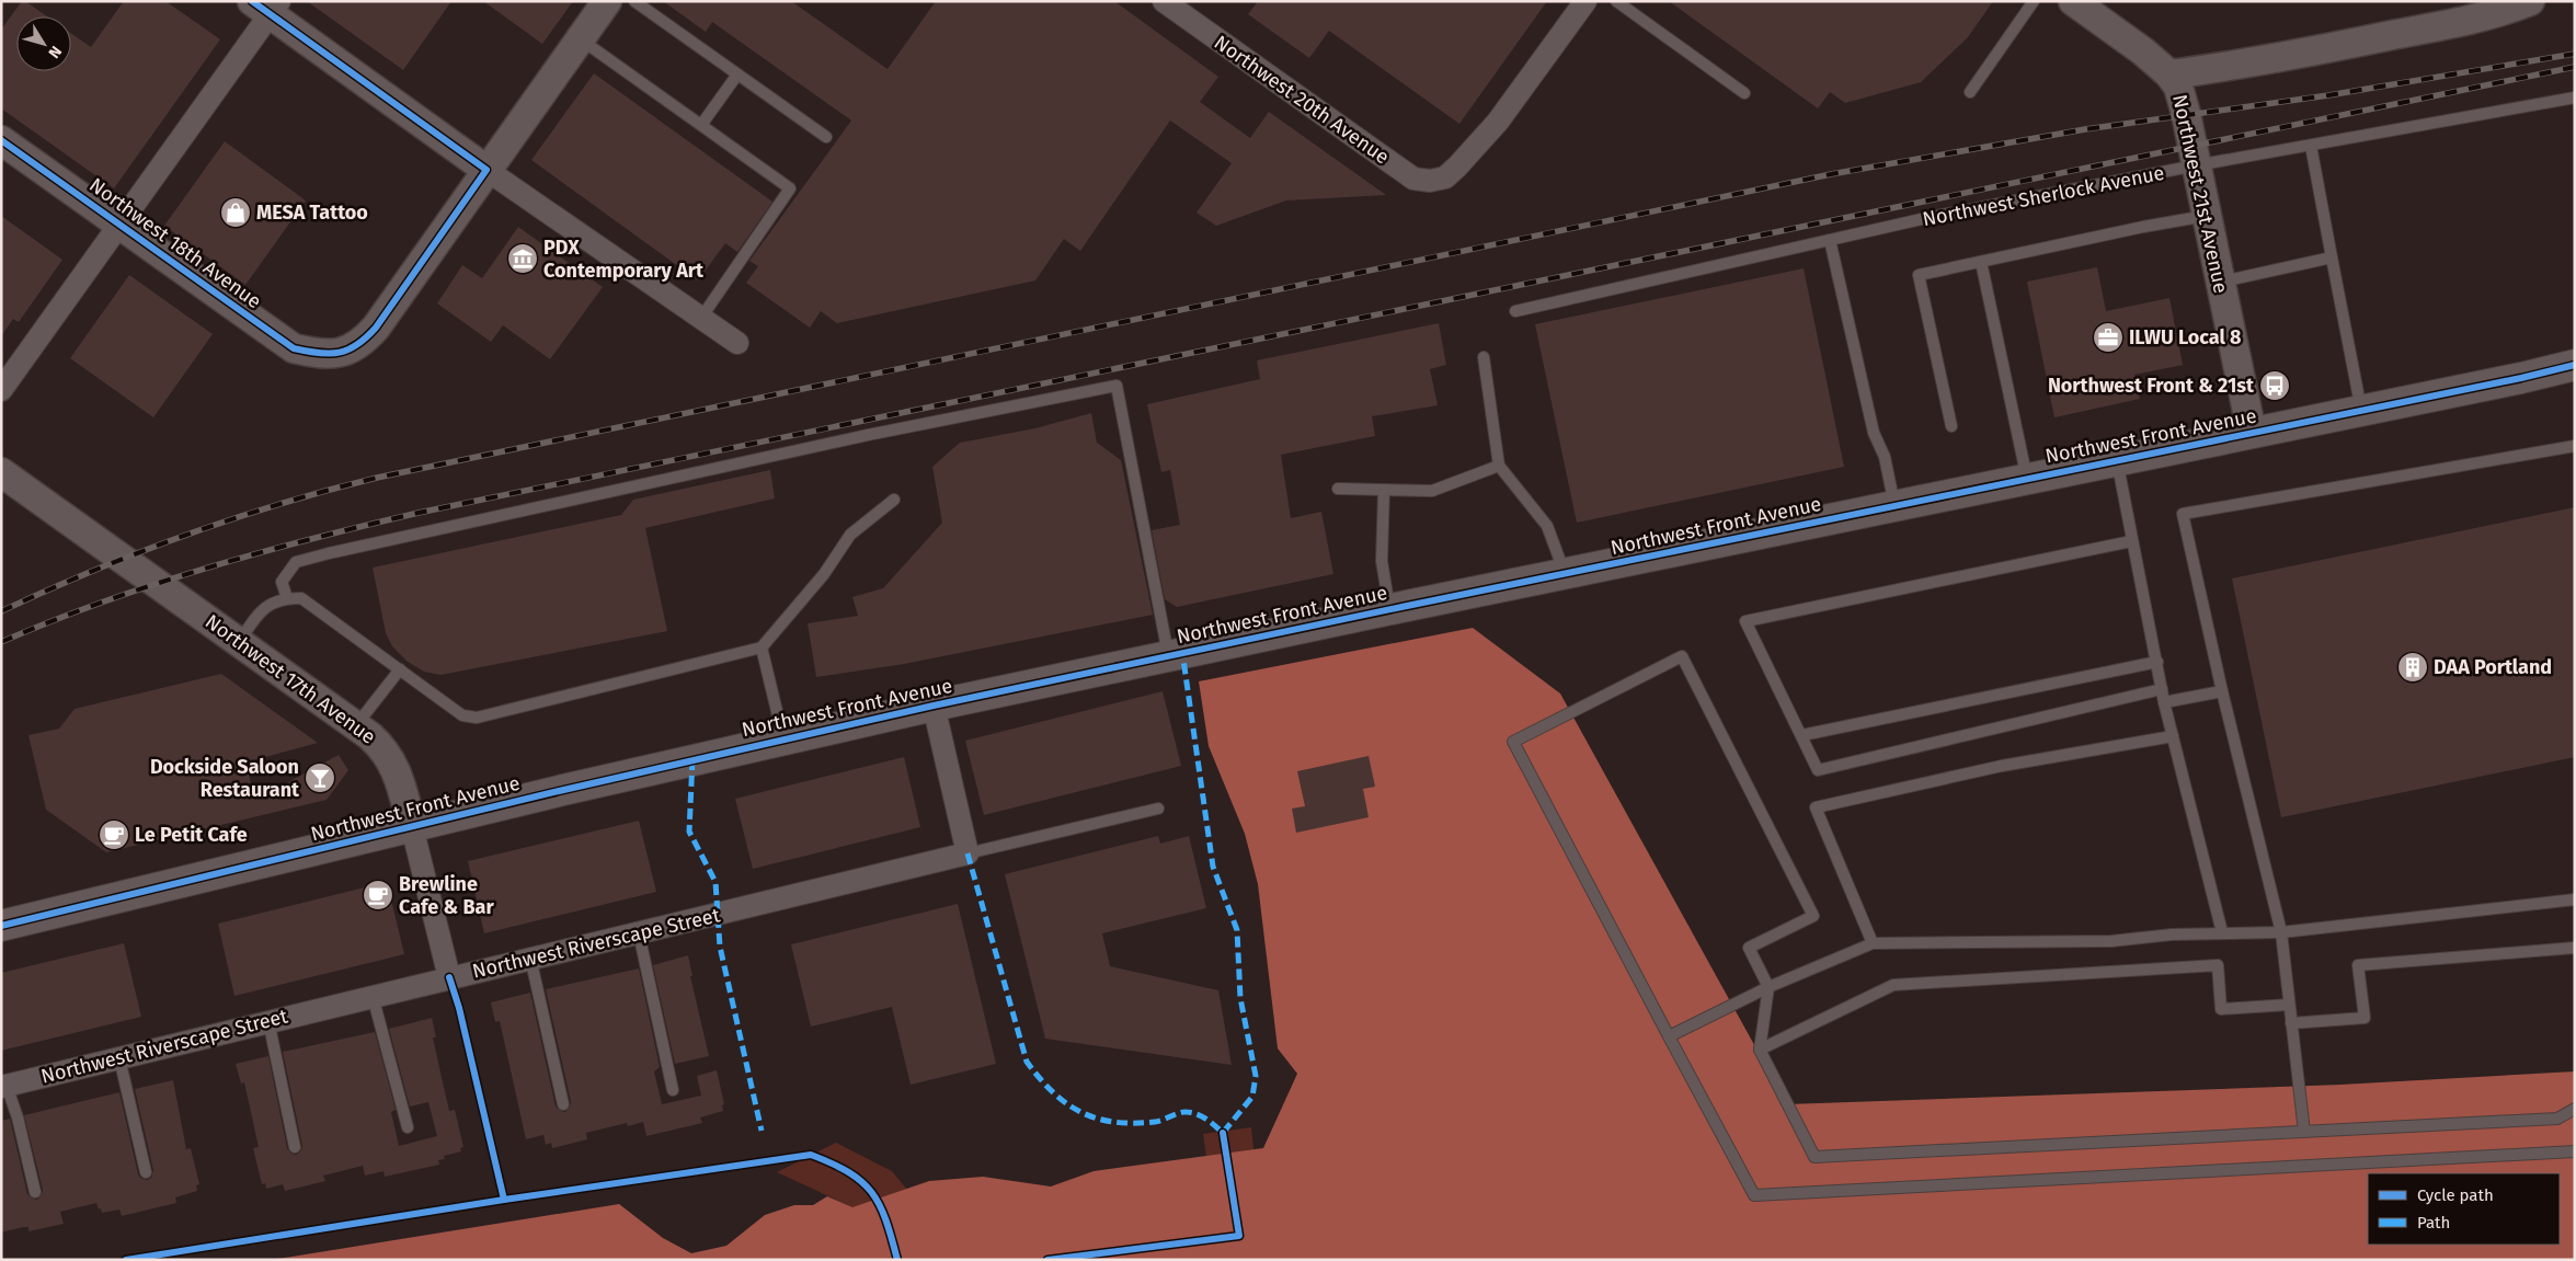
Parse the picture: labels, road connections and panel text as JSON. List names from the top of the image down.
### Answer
{
  "streets": {
    "main road": ["Northwest Front Avenue"],
    "street": [
      "Northwest 20th Avenue",
      "Northwest 21st Avenue",
      "Northwest 18th Avenue",
      "Northwest 17th Avenue",
      "Northwest Riverscape Street"
    ],
    "lane": ["Northwest Sherlock Avenue"]
  },
  "crossings": [
    ["Northwest 21st Avenue", "Northwest Sherlock Avenue"],
    ["Northwest 21st Avenue", "Northwest Front Avenue"],
    ["Northwest Front Avenue", "Northwest 17th Avenue"],
    ["Northwest 17th Avenue", "Northwest Riverscape Street"]
  ],
  "places": {
    "shop": ["MESA Tattoo"],
    "museum": ["PDX Contemporary Art"],
    "office": ["ILWU Local 8"],
    "bus stop": ["Northwest Front & 21st"],
    "building": ["DAA Portland"],
    "bar": ["Dockside Saloon Restaurant"],
    "cafe": ["Le Petit Cafe", "Brewline Cafe & Bar"]
  },
  "legend": ["Cycle path", "Path"],
  "north": "bottom right"
}
